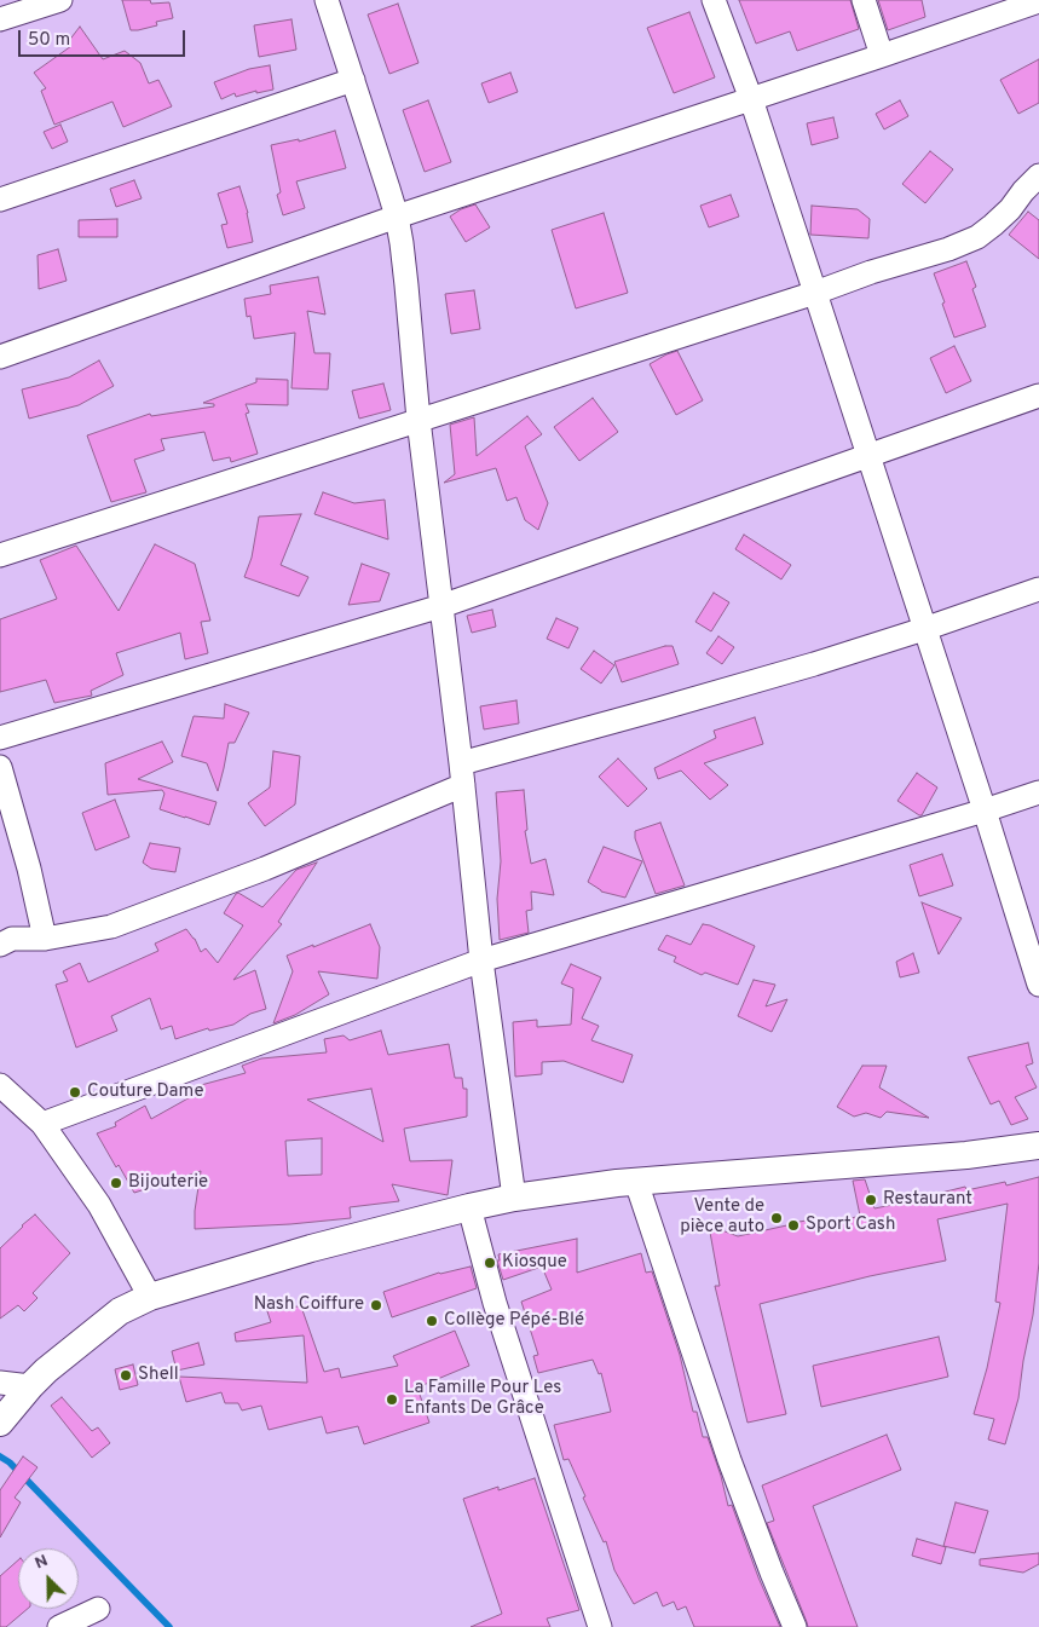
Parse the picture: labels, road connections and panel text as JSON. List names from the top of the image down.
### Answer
{
  "places": [
    "Couture Dame",
    "Bijouterie",
    "Restaurant",
    "Vente de pièce auto",
    "Sport Cash",
    "Kiosque",
    "Nash Coiffure",
    "Collège Pépé-Blé",
    "Shell",
    "La Famille Pour Les Enfants De Grâce"
  ],
  "scale_bar": "50 m",
  "north": "top left"
}
